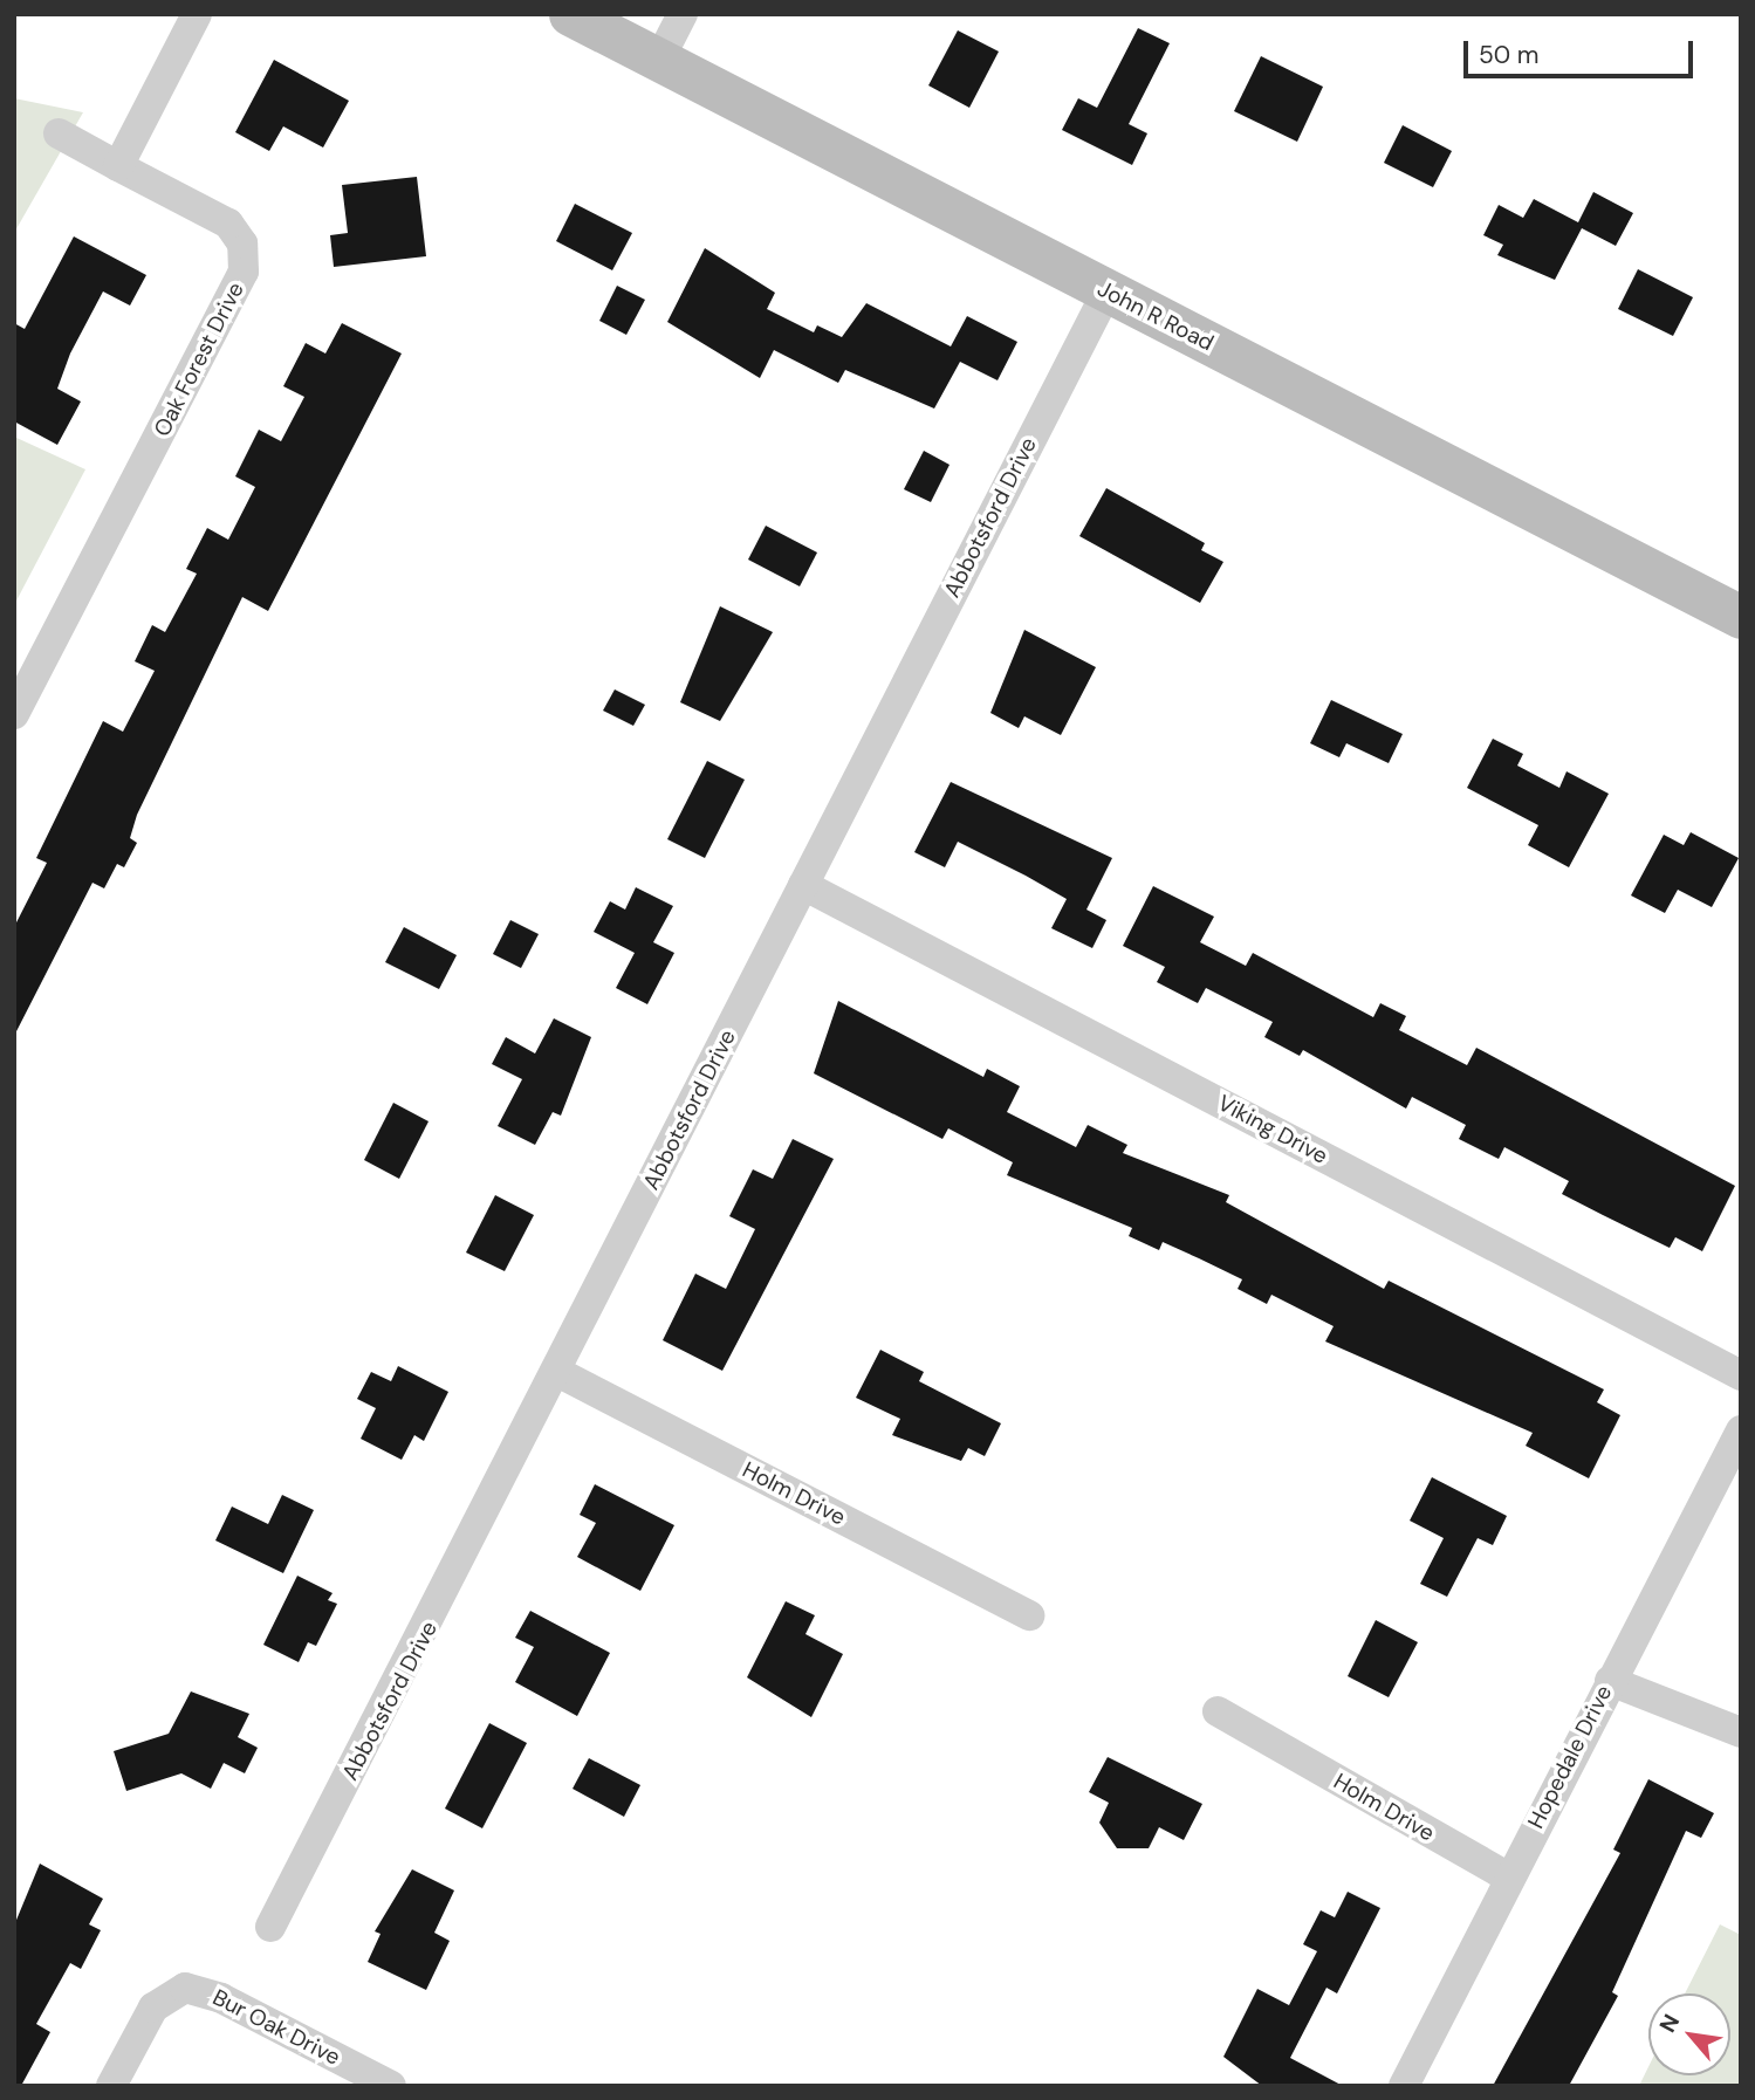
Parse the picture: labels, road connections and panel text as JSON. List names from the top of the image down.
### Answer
{
  "streets": {
    "main road": ["John R Road"],
    "street": [
      "Oak Forest Drive",
      "Abbotsford Drive",
      "Viking Drive",
      "Holm Drive",
      "Hopedale Drive",
      "Bur Oak Drive"
    ]
  },
  "crossings": [
    ["John R Road", "Abbotsford Drive"],
    ["Abbotsford Drive", "Viking Drive"],
    ["Abbotsford Drive", "Holm Drive"],
    ["Holm Drive", "Hopedale Drive"]
  ],
  "scale_bar": "50 m",
  "north": "top left"
}
